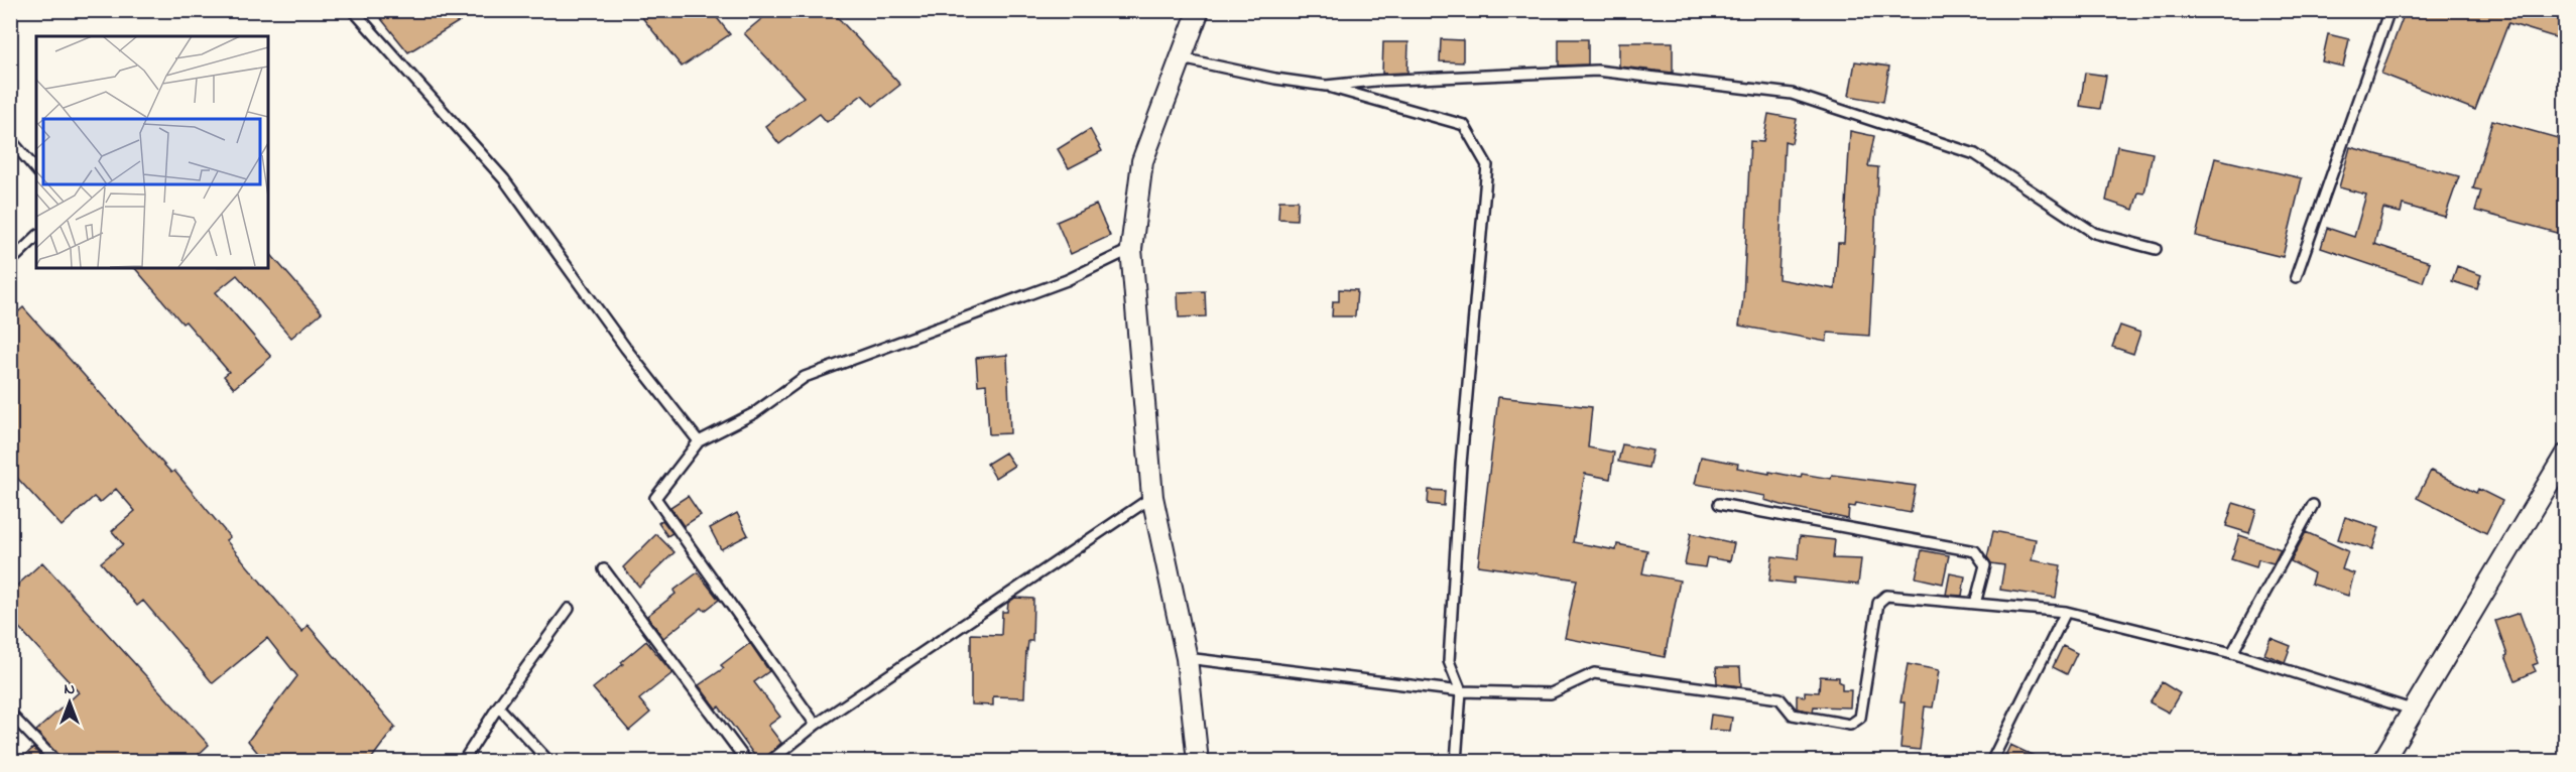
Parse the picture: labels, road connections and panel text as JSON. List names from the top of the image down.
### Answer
{
  "north": "top"
}
